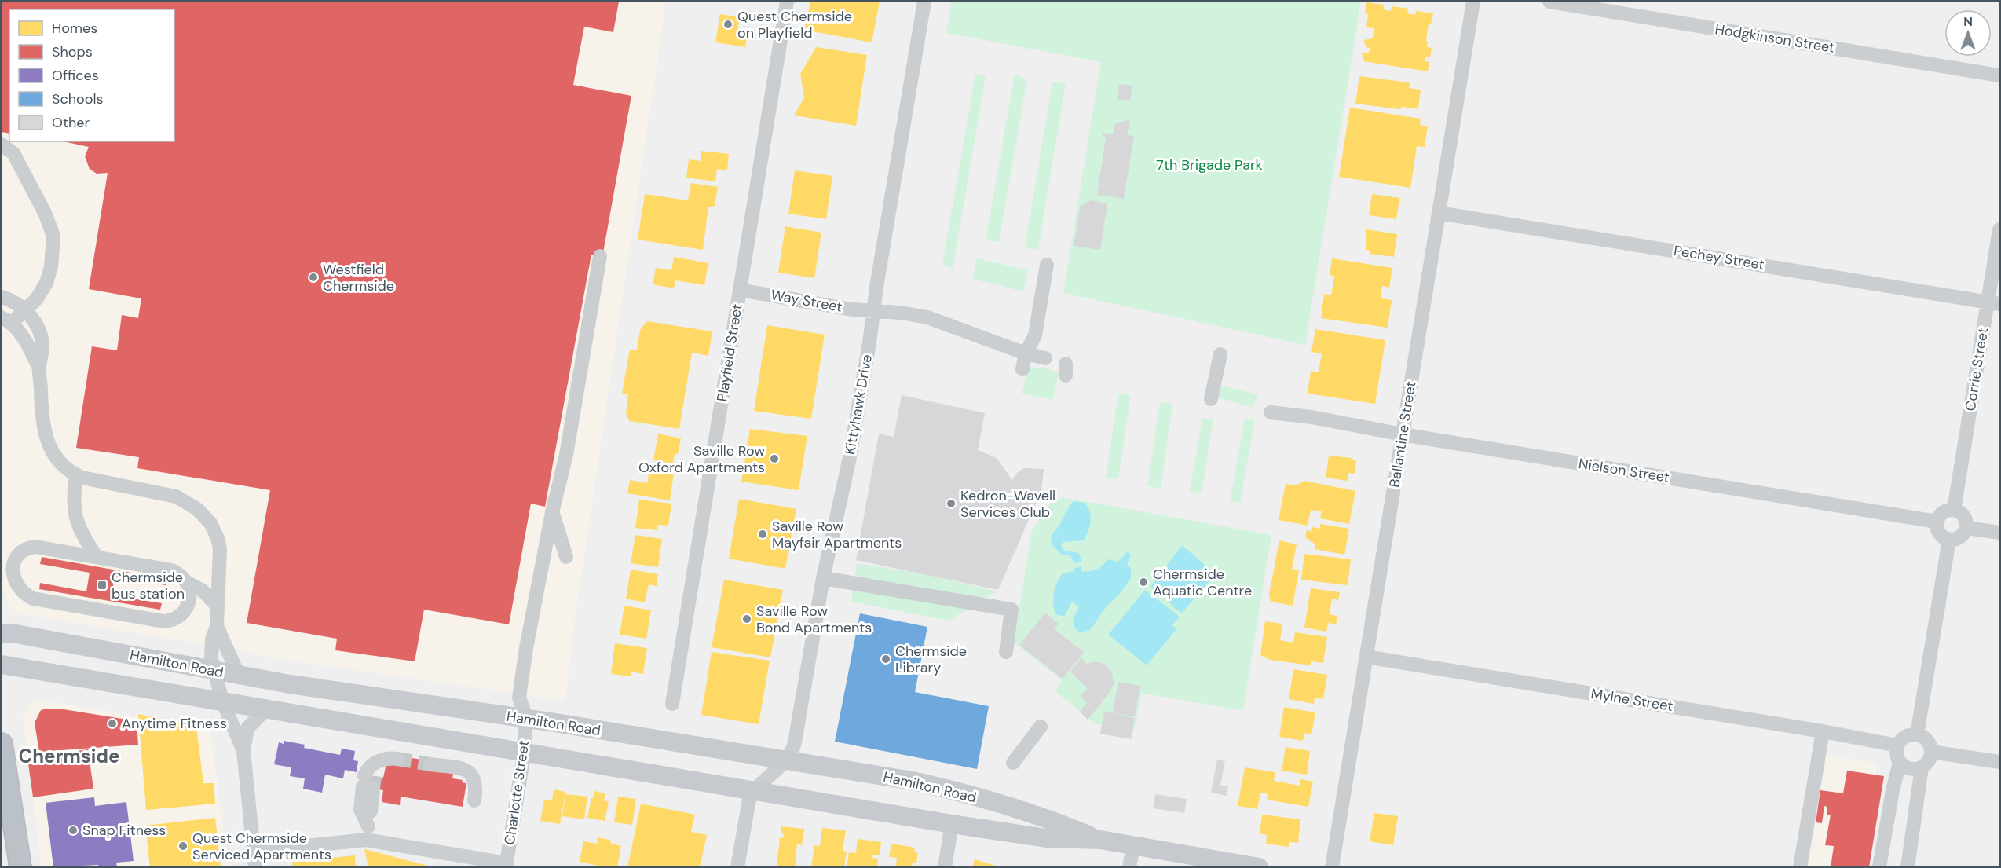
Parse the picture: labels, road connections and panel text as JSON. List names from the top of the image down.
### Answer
{
  "streets": {
    "main road": ["Hamilton Road"],
    "street": [
      "Hodgkinson Street",
      "Pechey Street",
      "Way Street",
      "Playfield Street",
      "Corrie Street",
      "Kittyhawk Drive",
      "Ballantine Street",
      "Nielson Street",
      "Mylne Street",
      "Charlotte Street"
    ]
  },
  "crossings": [
    ["Pechey Street", "Corrie Street"],
    ["Pechey Street", "Ballantine Street"],
    ["Way Street", "Playfield Street"],
    ["Way Street", "Kittyhawk Drive"],
    ["Corrie Street", "Nielson Street"],
    ["Kittyhawk Drive", "Hamilton Road"],
    ["Ballantine Street", "Nielson Street"],
    ["Ballantine Street", "Mylne Street"],
    ["Hamilton Road", "Charlotte Street"]
  ],
  "districts": ["Chermside"],
  "parks": ["7th Brigade Park"],
  "places": {
    "other": [
      "Quest Chermside on Playfield",
      "Westfield Chermside",
      "Saville Row Oxford Apartments",
      "Kedron-Wavell Services Club",
      "Saville Row Mayfair Apartments",
      "Chermside Aquatic Centre",
      "Saville Row Bond Apartments",
      "Chermside Library",
      "Anytime Fitness",
      "Snap Fitness",
      "Quest Chermside Serviced Apartments"
    ],
    "transit": ["Chermside bus station"]
  },
  "legend": [
    "Homes",
    "Shops",
    "Offices",
    "Schools",
    "Other"
  ],
  "north": "top"
}
